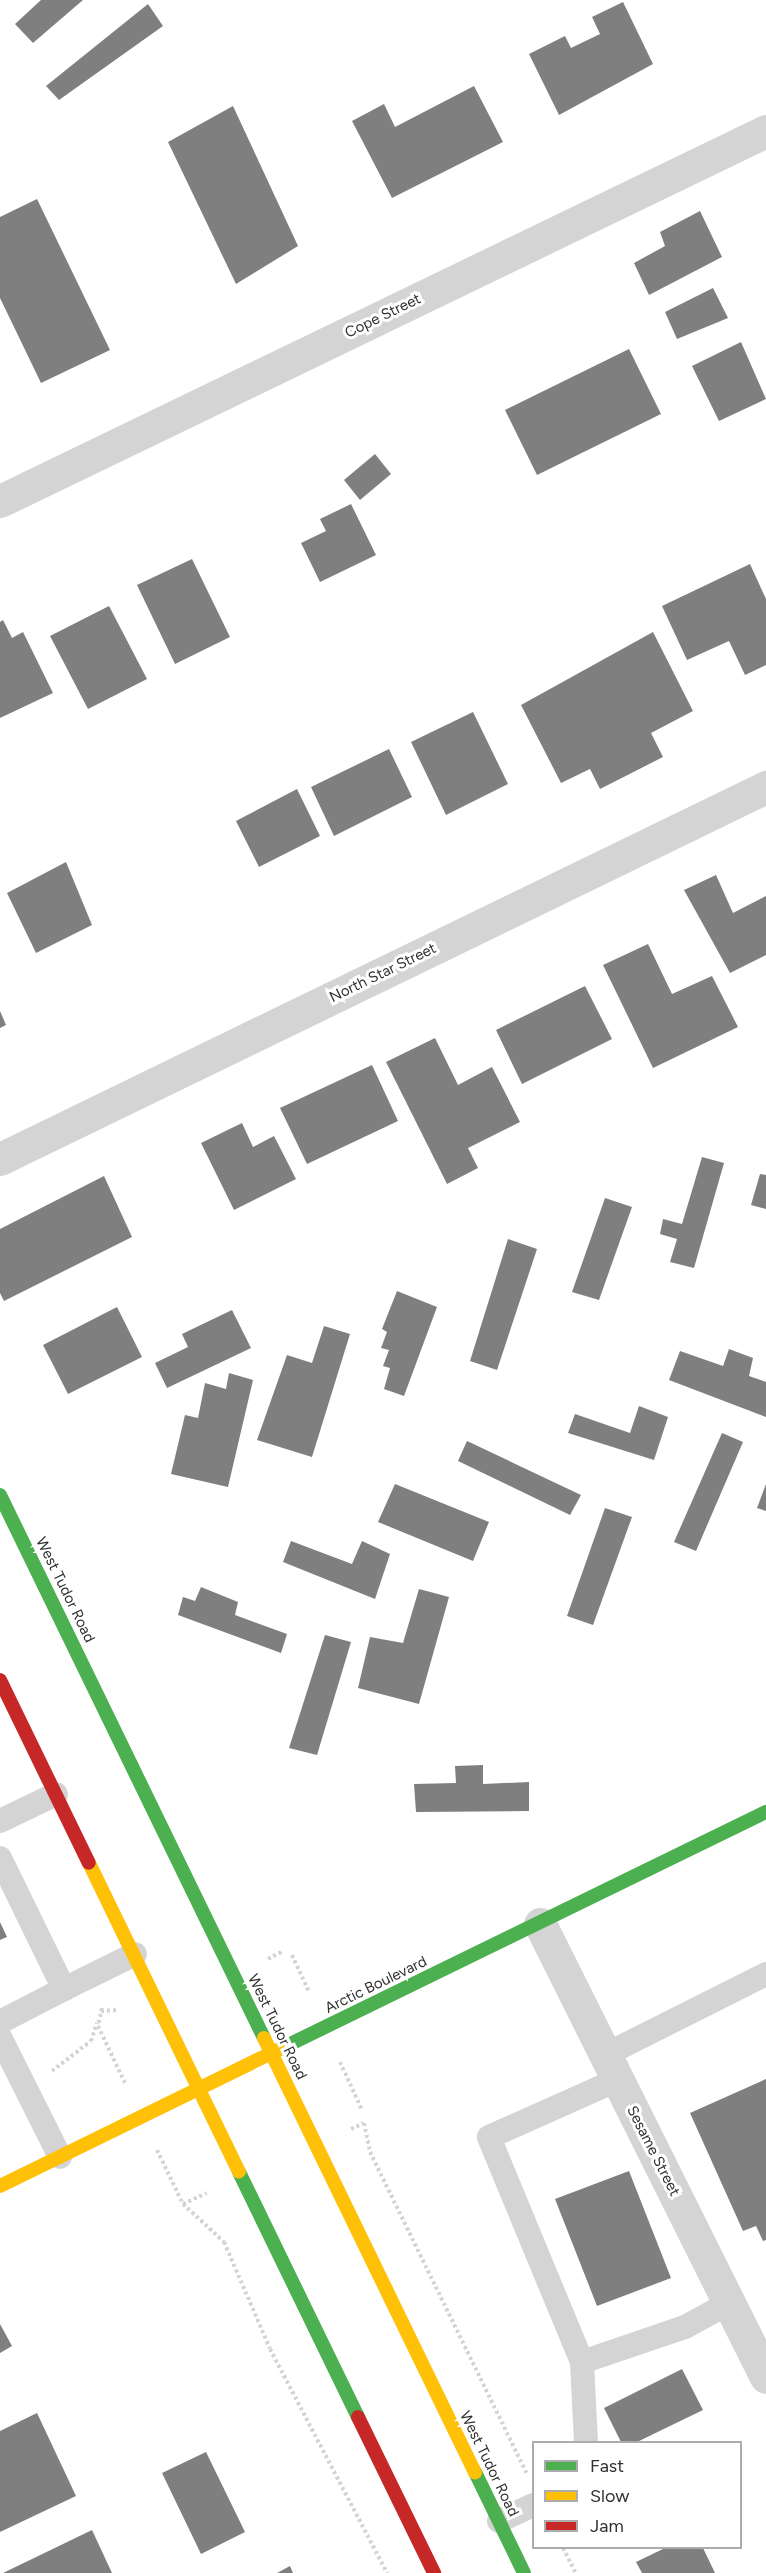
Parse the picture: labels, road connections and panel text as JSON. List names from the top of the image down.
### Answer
{
  "streets": {
    "main road": ["West Tudor Road", "Arctic Boulevard"],
    "street": ["Cope Street", "North Star Street", "Sesame Street"]
  },
  "crossings": [
    ["West Tudor Road", "Arctic Boulevard"],
    ["Arctic Boulevard", "Sesame Street"]
  ],
  "legend": ["Fast", "Slow", "Jam"]
}
